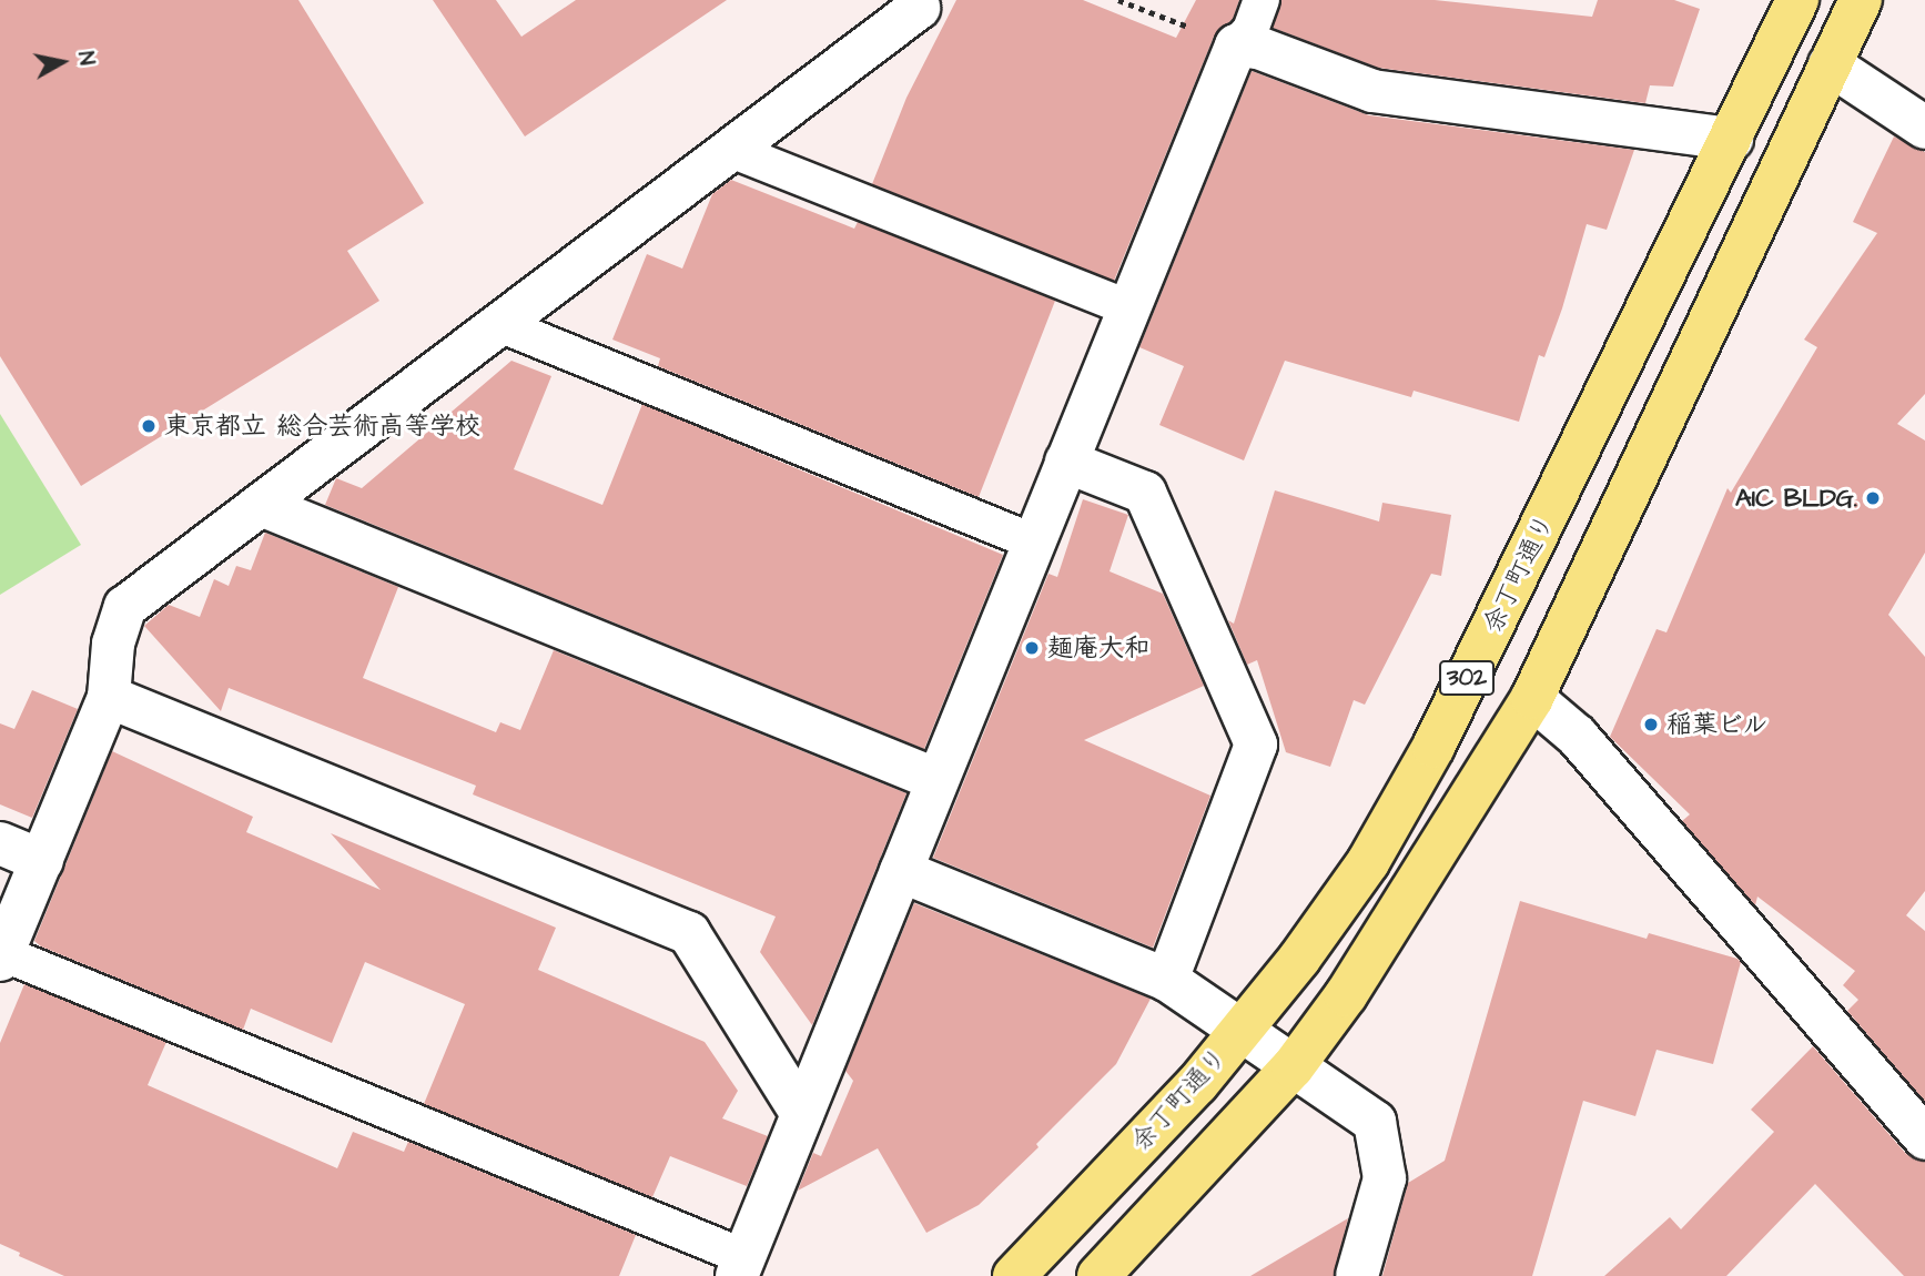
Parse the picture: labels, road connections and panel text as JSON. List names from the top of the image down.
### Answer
{
  "streets": {
    "main road": ["余丁町通り", "302"]
  },
  "places": [
    "東京都立 総合芸術高等学校",
    "AIC BLDG.",
    "麺庵大和",
    "稲葉ビル"
  ],
  "north": "right"
}
